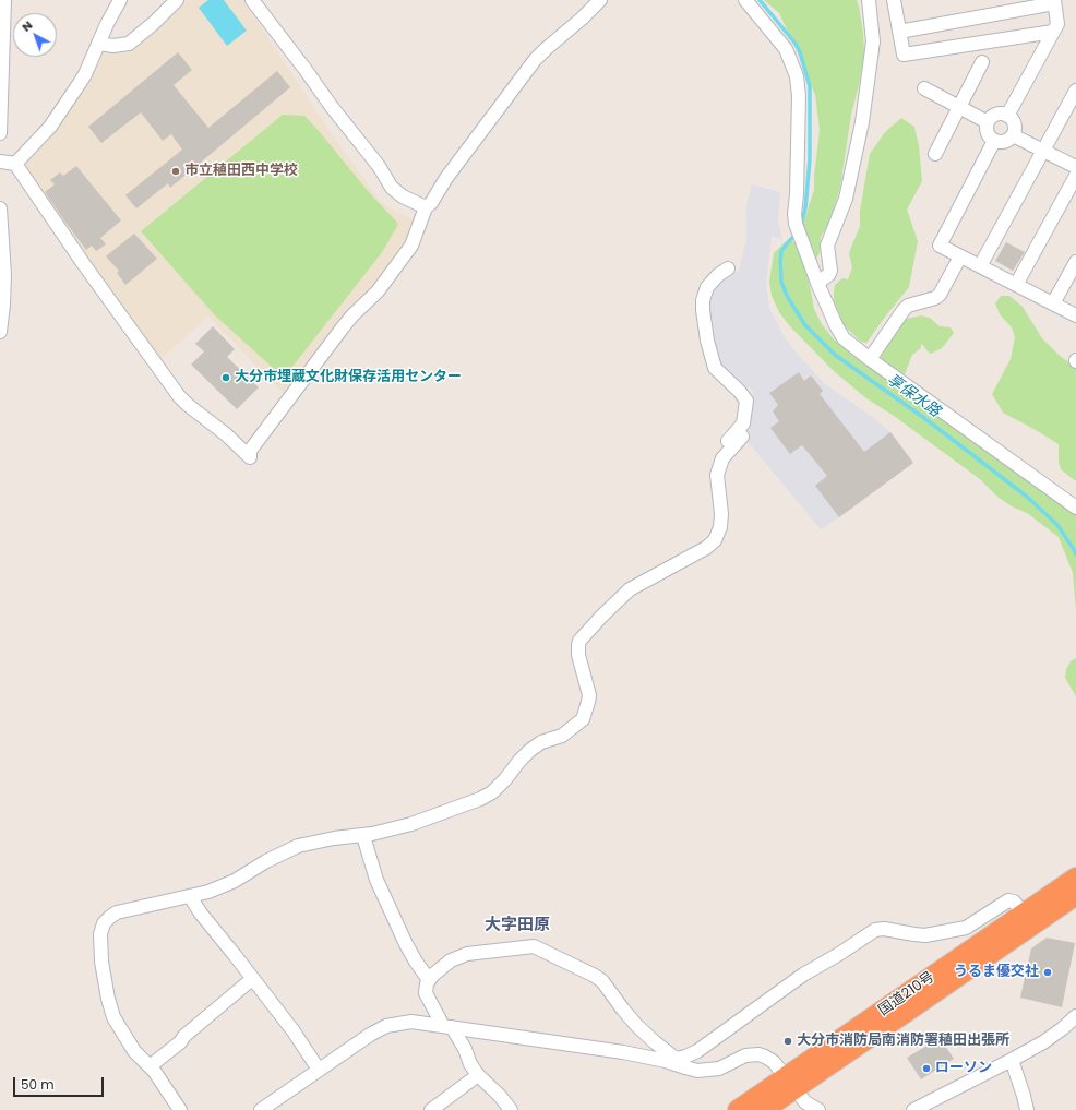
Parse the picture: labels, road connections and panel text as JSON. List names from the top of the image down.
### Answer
{
  "streets": {
    "highway": ["国道210号"]
  },
  "districts": ["大字田原"],
  "water": ["享保水路"],
  "places": [
    "市立稙田西中学校",
    "大分市埋蔵文化財保存活用センター",
    "うるま優交社",
    "大分市消防局南消防署稙田出張所",
    "ローソン"
  ],
  "scale_bar": "50 m",
  "north": "top left"
}
